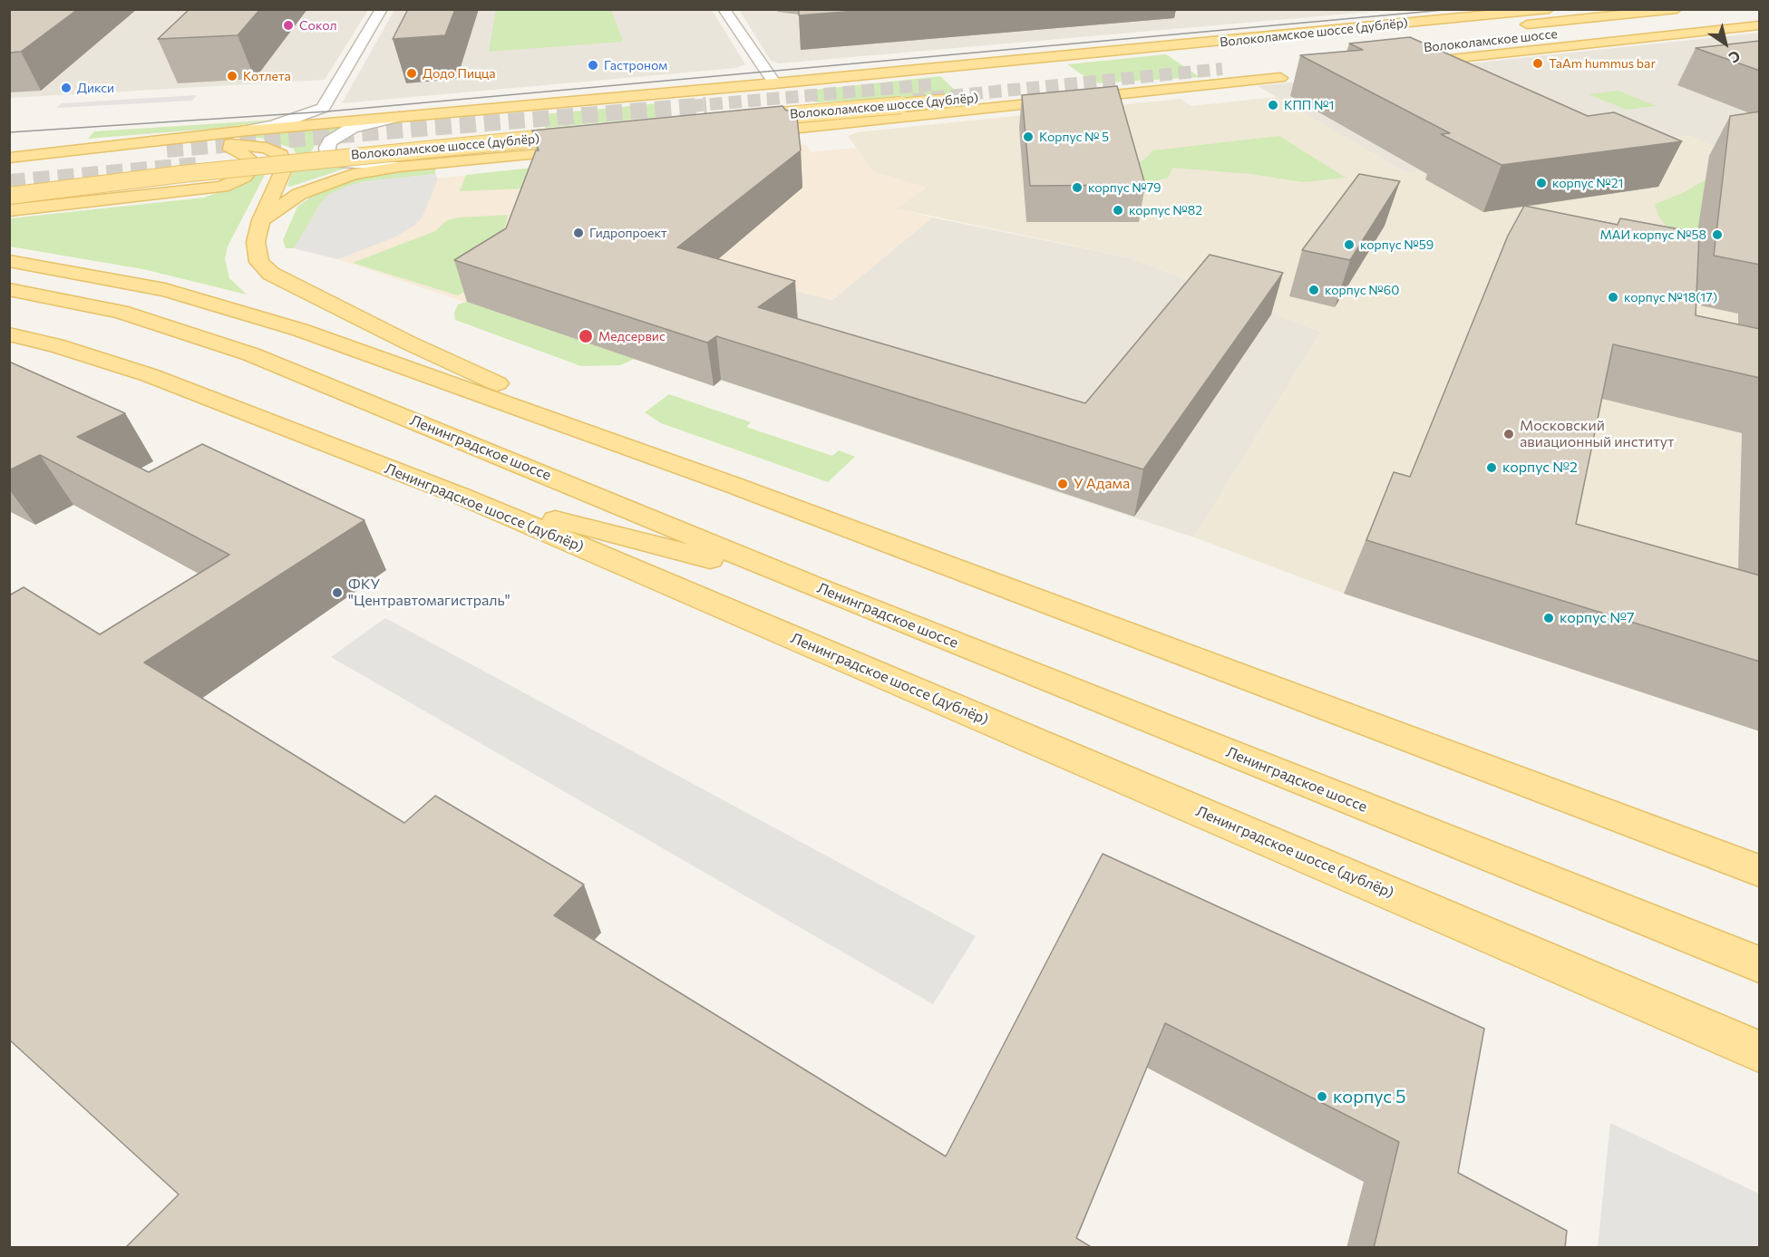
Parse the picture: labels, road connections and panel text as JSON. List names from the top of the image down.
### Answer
{
  "streets": {
    "main road": [
      "Волоколамское шоссе (дублёр)",
      "Волоколамское шоссе",
      "Ленинградское шоссе",
      "Ленинградское шоссе (дублёр)"
    ]
  },
  "places": [
    "Сокол",
    "TaAm hummus bar",
    "Гастроном",
    "Додо Пицца",
    "Котлета",
    "Дикси",
    "КПП №1",
    "Корпус № 5",
    "корпус №21",
    "корпус №79",
    "корпус №82",
    "Гидропроект",
    "МАИ корпус №58",
    "корпус №59",
    "корпус №60",
    "корпус №18(17)",
    "Медсервис",
    "Московский авиационный институт",
    "корпус №2",
    "У Адама",
    "ФКУ \"Центравтомагистраль\"",
    "корпус №7",
    "корпус 5"
  ],
  "north": "bottom right"
}
